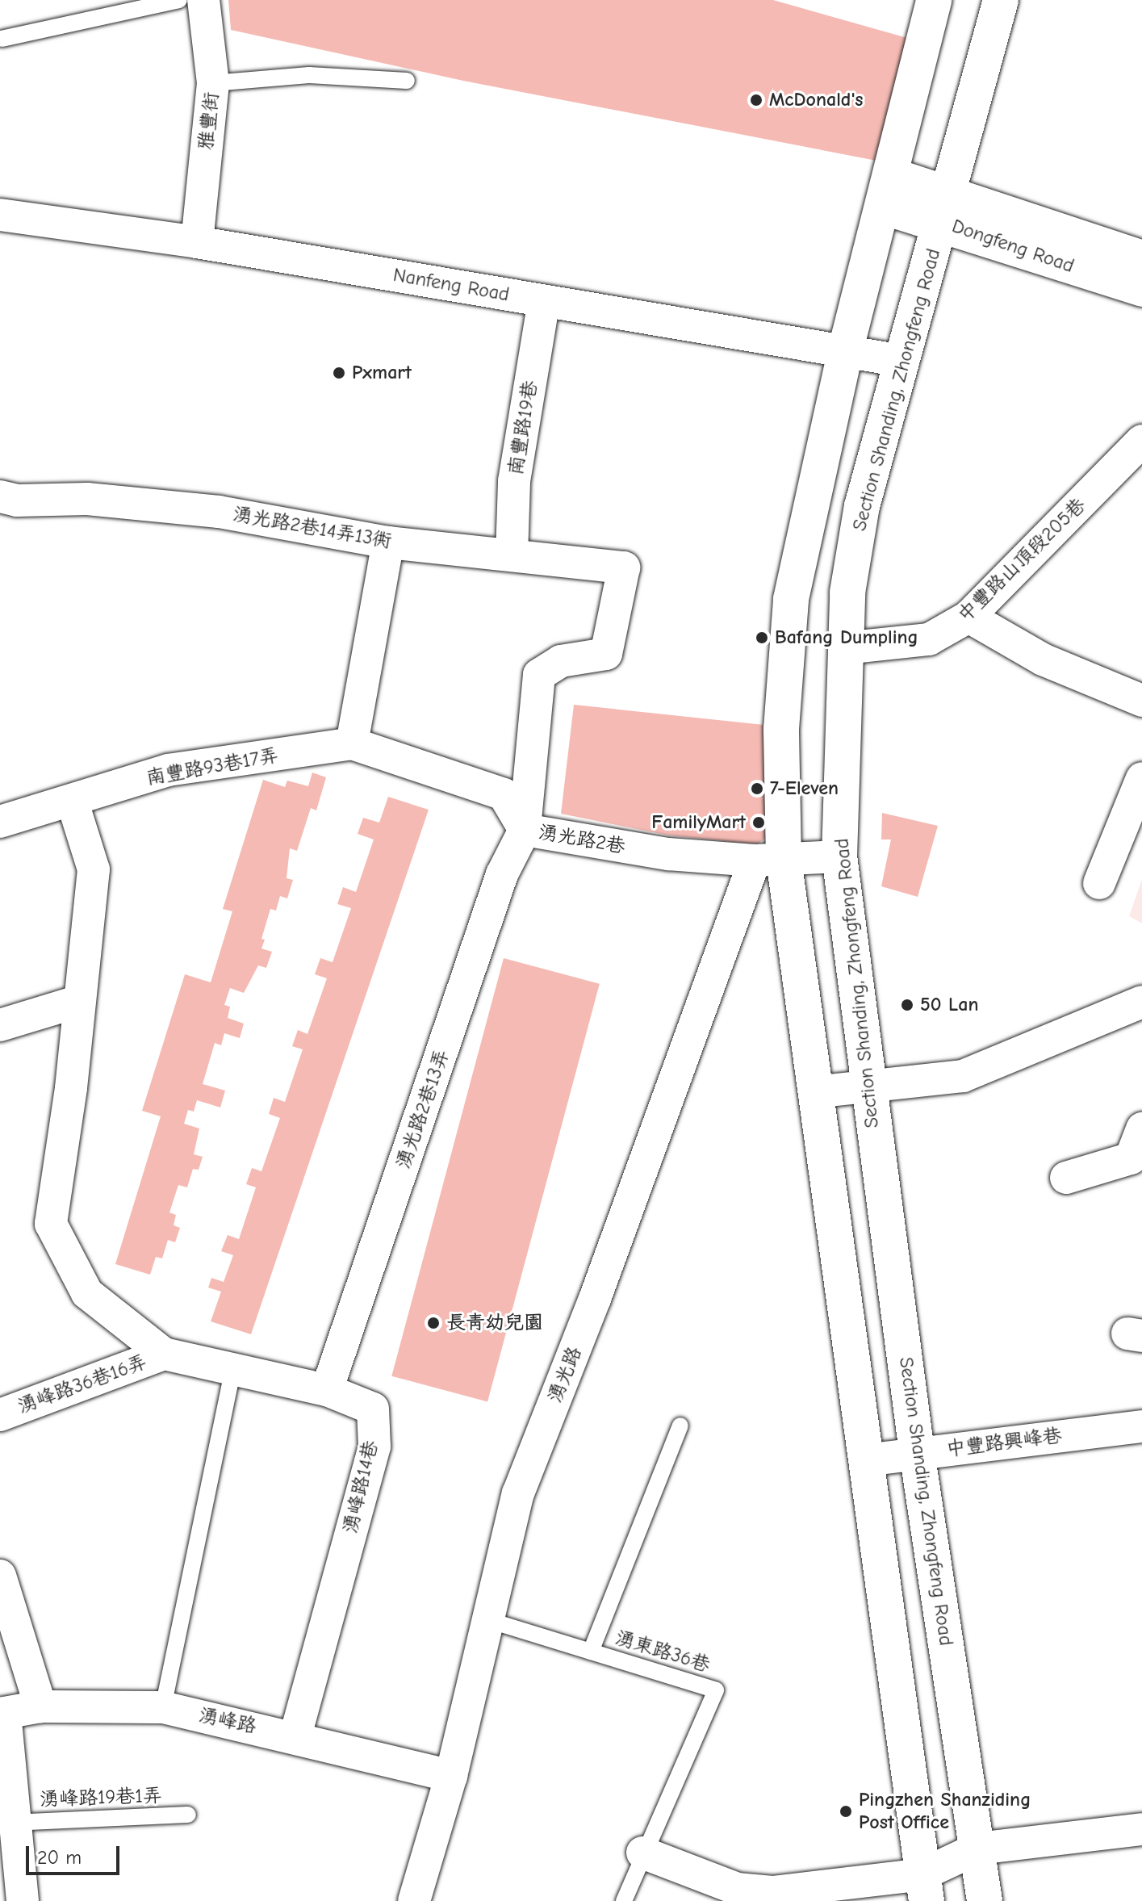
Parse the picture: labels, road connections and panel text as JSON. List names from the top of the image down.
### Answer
{
  "streets": {
    "main road": ["Dongfeng Road", "Section Shanding, Zhongfeng Road"],
    "street": [
      "雅豐街",
      "Nanfeng Road",
      "南豐路19巷",
      "湧光路2巷14弄13衖",
      "中豐路山頂段205巷",
      "南豐路93巷17弄",
      "湧光路2巷",
      "湧光路2巷13弄",
      "湧光路",
      "湧峰路36巷16弄",
      "中豐路興峰巷",
      "湧峰路14巷",
      "湧峰路"
    ],
    "lane": ["湧東路36巷", "湧峰路19巷1弄"]
  },
  "crossings": [
    ["雅豐街", "Nanfeng Road"],
    ["Dongfeng Road", "Section Shanding, Zhongfeng Road"],
    ["Nanfeng Road", "Section Shanding, Zhongfeng Road"],
    ["Nanfeng Road", "南豐路19巷"],
    ["Section Shanding, Zhongfeng Road", "中豐路山頂段205巷"],
    ["Section Shanding, Zhongfeng Road", "湧光路2巷"],
    ["Section Shanding, Zhongfeng Road", "中豐路興峰巷"],
    ["南豐路19巷", "湧光路2巷14弄13衖"],
    ["湧光路2巷14弄13衖", "湧光路2巷"],
    ["湧光路2巷14弄13衖", "湧光路2巷13弄"],
    ["南豐路93巷17弄", "湧光路2巷"],
    ["湧光路2巷", "湧光路2巷13弄"],
    ["湧光路2巷", "湧光路"],
    ["湧光路2巷13弄", "湧峰路14巷"],
    ["湧光路", "湧東路36巷"],
    ["湧光路", "湧峰路"],
    ["湧峰路36巷16弄", "湧峰路14巷"],
    ["湧峰路14巷", "湧峰路"]
  ],
  "places": [
    "McDonald's",
    "Pxmart",
    "Bafang Dumpling",
    "7-Eleven",
    "FamilyMart",
    "50 Lan",
    "長青幼兒園",
    "Pingzhen Shanziding Post Office"
  ],
  "scale_bar": "20 m"
}
